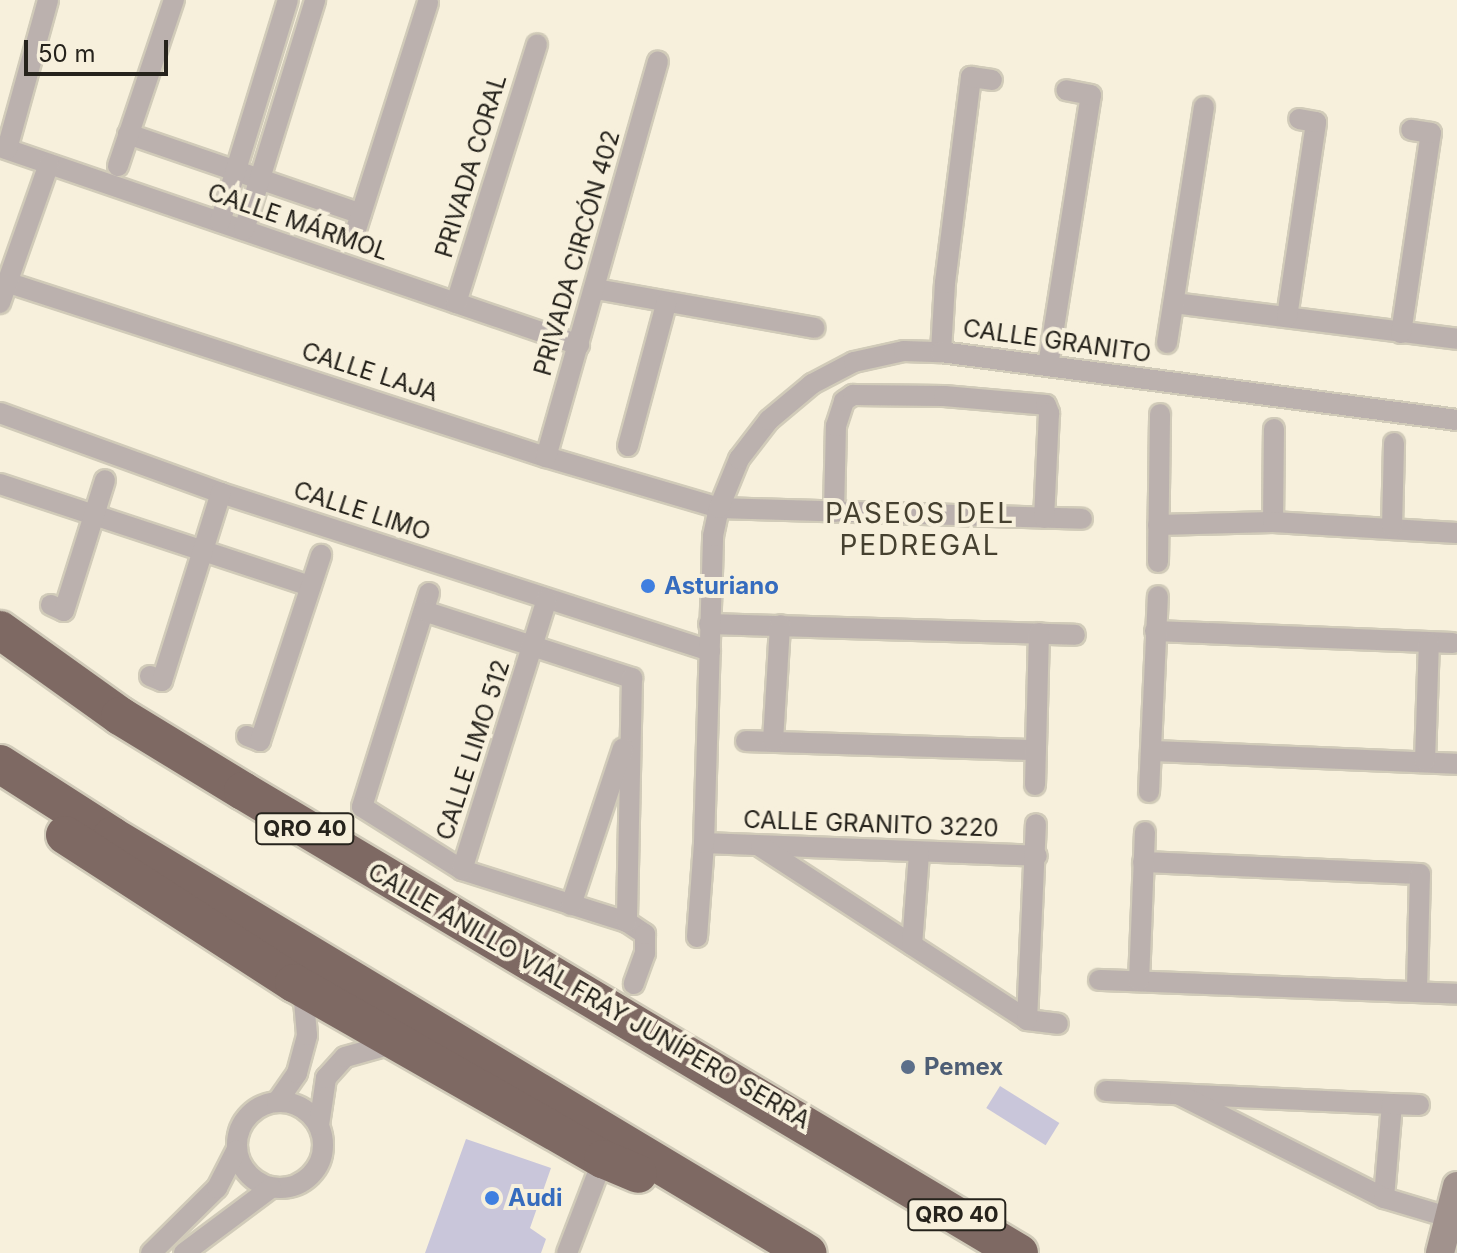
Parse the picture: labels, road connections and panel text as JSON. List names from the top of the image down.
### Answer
{
  "streets": {
    "highway": ["QRO 40", "CALLE ANILLO VIAL FRAY JUNÍPERO SERRA"],
    "street": [
      "PRIVADA CORAL",
      "CALLE MÁRMOL",
      "PRIVADA CIRCÓN 402",
      "CALLE GRANITO",
      "CALLE LAJA",
      "CALLE LIMO",
      "CALLE LIMO 512",
      "CALLE GRANITO 3220"
    ]
  },
  "crossings": [
    ["PRIVADA CORAL", "CALLE MÁRMOL"],
    ["CALLE MÁRMOL", "PRIVADA CIRCÓN 402"],
    ["PRIVADA CIRCÓN 402", "CALLE LAJA"],
    ["CALLE GRANITO", "CALLE LAJA"],
    ["CALLE GRANITO", "CALLE LIMO"],
    ["CALLE GRANITO", "CALLE GRANITO 3220"],
    ["CALLE LIMO", "CALLE LIMO 512"]
  ],
  "districts": ["PASEOS DEL PEDREGAL"],
  "places": ["Asturiano", "Pemex", "Audi"],
  "scale_bar": "50 m"
}
